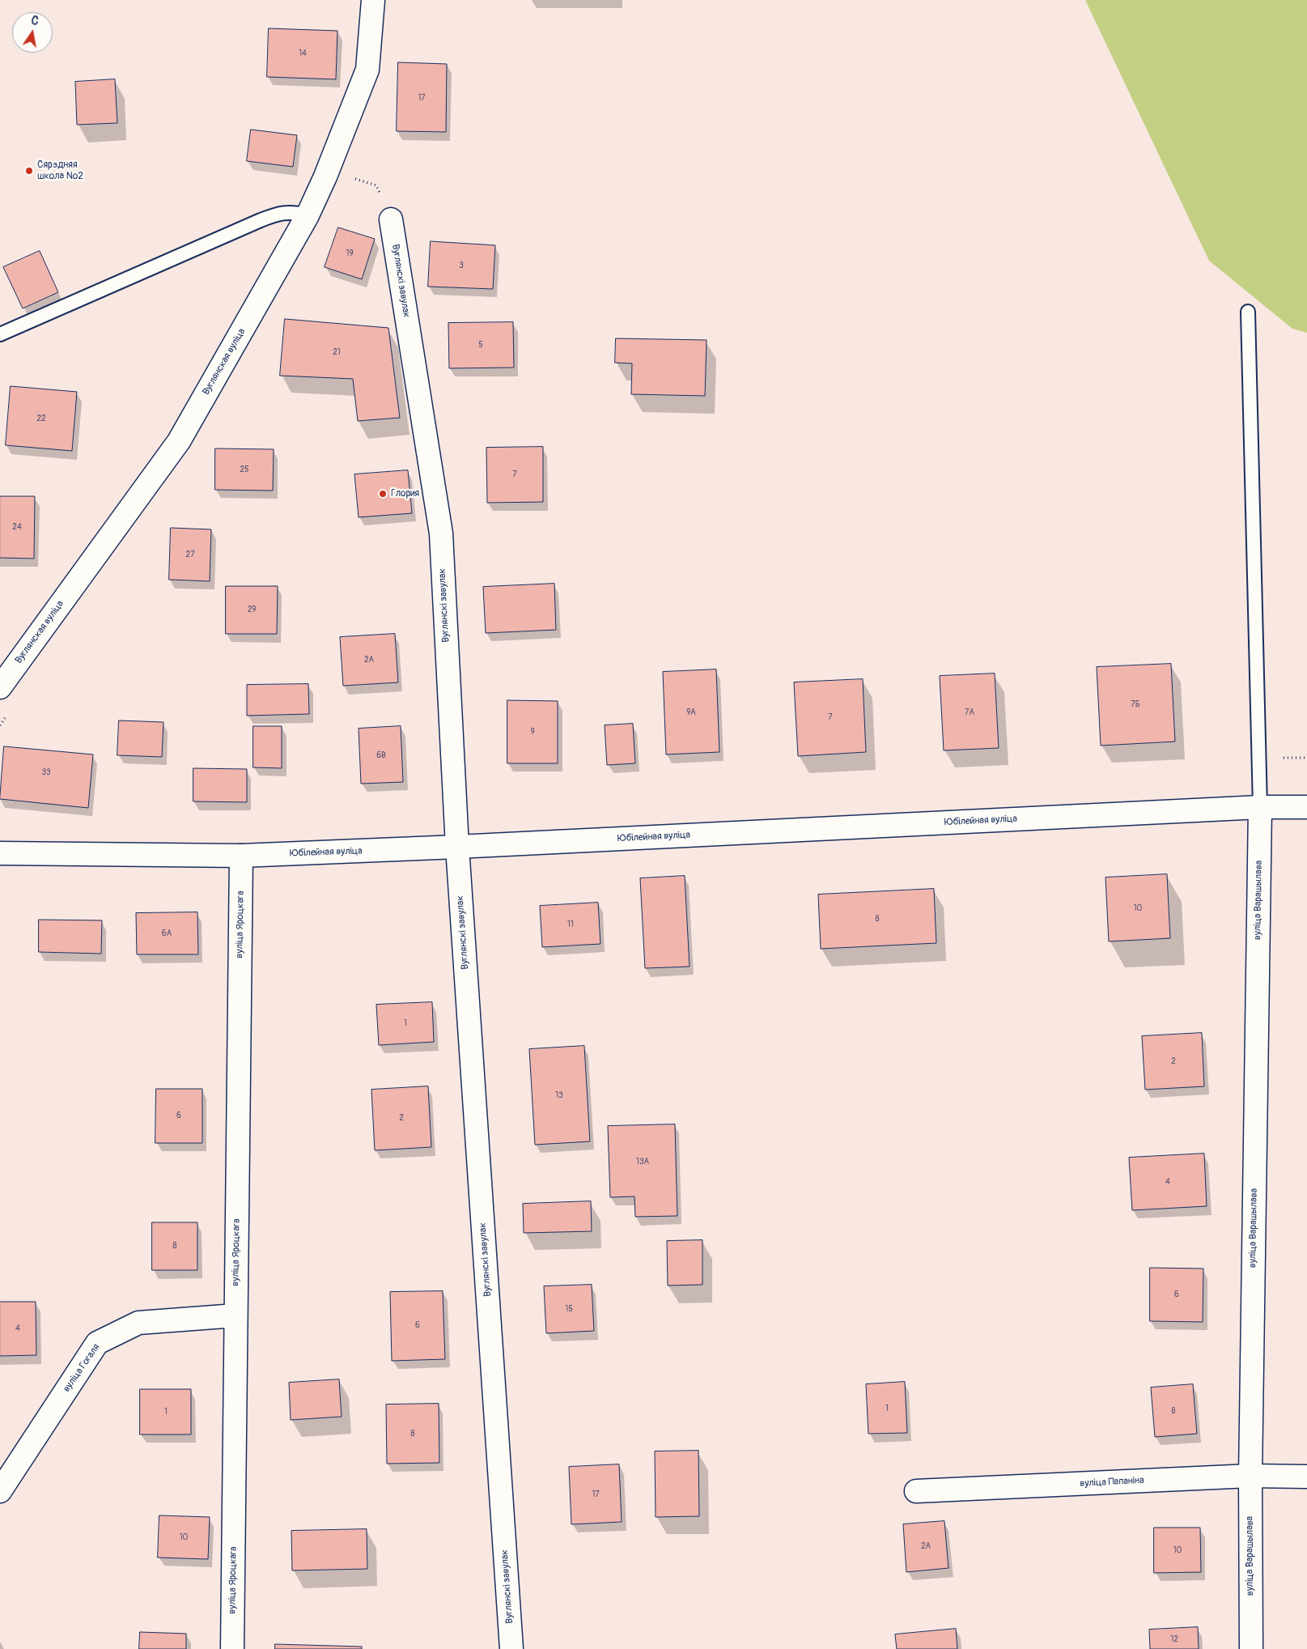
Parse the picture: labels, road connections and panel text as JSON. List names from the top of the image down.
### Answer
{
  "streets": {
    "street": [
      "Вуглянскі завулак",
      "Вуглянская вуліца",
      "Юбілейная вуліца",
      "вуліца Варашылава",
      "вуліца Яроцкага",
      "вуліца Гогаля",
      "вуліца Папаніна"
    ]
  },
  "crossings": [
    ["Вуглянскі завулак", "Юбілейная вуліца"],
    ["Юбілейная вуліца", "вуліца Варашылава"],
    ["Юбілейная вуліца", "вуліца Яроцкага"],
    ["вуліца Варашылава", "вуліца Папаніна"],
    ["вуліца Яроцкага", "вуліца Гогаля"]
  ],
  "places": ["Сярэдняя школа №2", "Глория"],
  "house_numbers": [
    "14",
    "17",
    "19",
    "3",
    "5",
    "21",
    "22",
    "25",
    "7",
    "24",
    "27",
    "29",
    "2А",
    "7Б",
    "9А",
    "7А",
    "7",
    "9",
    "6В",
    "33",
    "10",
    "8",
    "11",
    "6А",
    "1",
    "2",
    "13",
    "6",
    "2",
    "13А",
    "4",
    "8",
    "6",
    "15",
    "6",
    "4",
    "1",
    "8",
    "1",
    "8",
    "17",
    "10",
    "2А",
    "10",
    "12"
  ],
  "north": "top"
}
